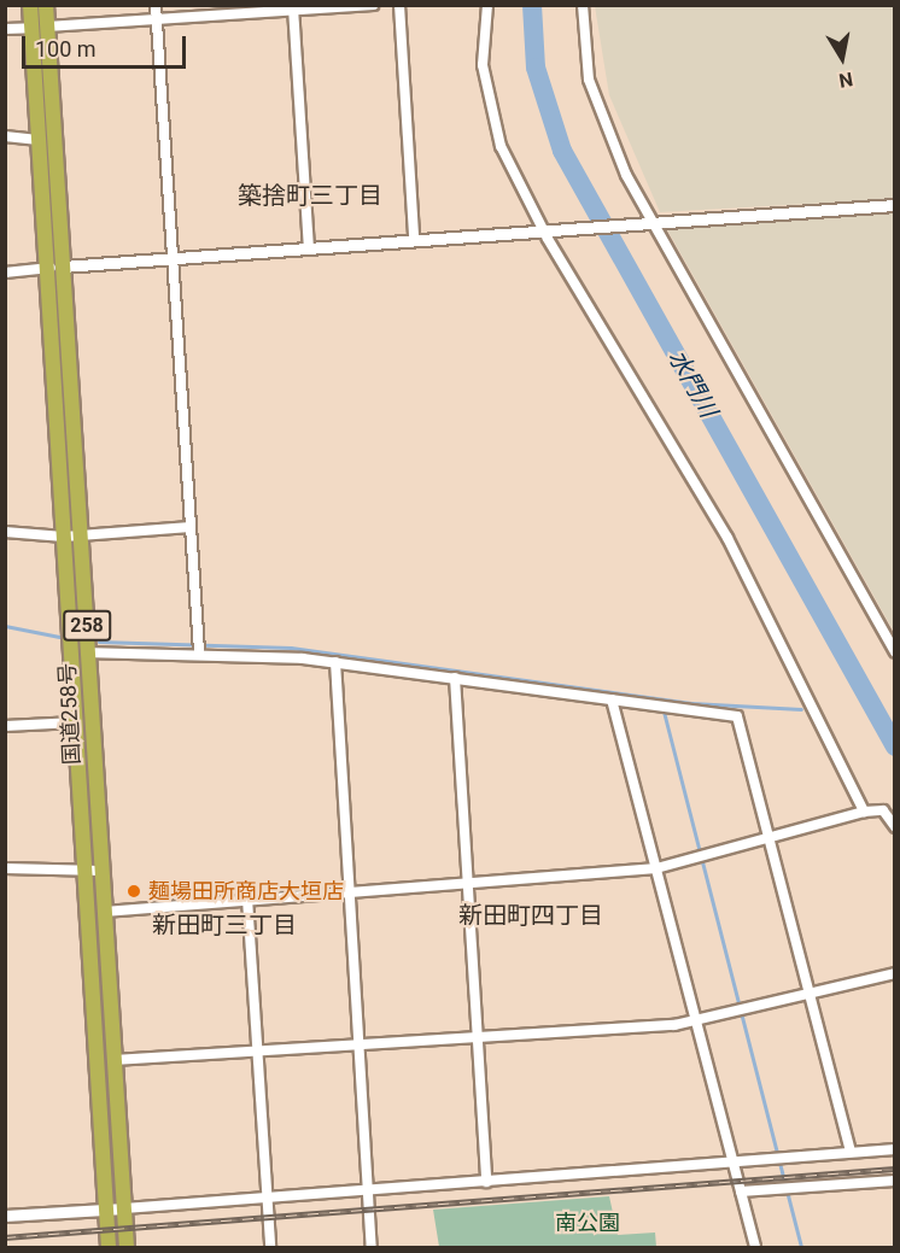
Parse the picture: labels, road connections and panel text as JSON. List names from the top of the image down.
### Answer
{
  "streets": {
    "highway": ["258", "国道258号"]
  },
  "districts": ["築捨町三丁目", "新田町四丁目", "新田町三丁目"],
  "water": ["水門川"],
  "parks": ["南公園"],
  "places": ["麺場田所商店大垣店"],
  "scale_bar": "100 m",
  "north": "bottom"
}
